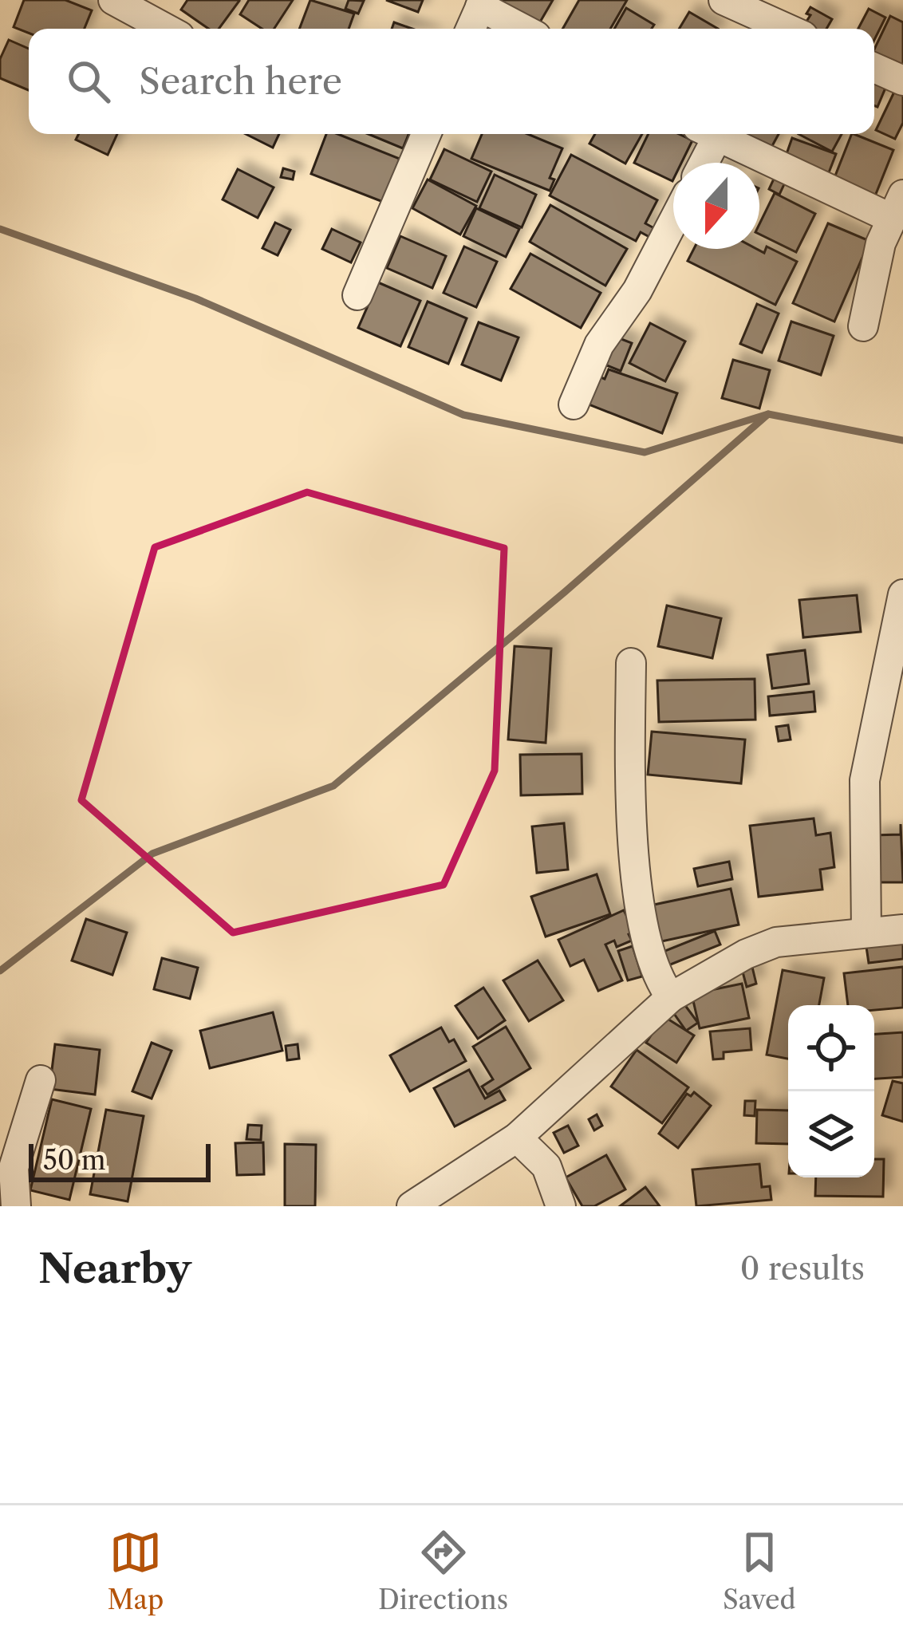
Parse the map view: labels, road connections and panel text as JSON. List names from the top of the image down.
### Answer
{
  "scale_bar": "50 m",
  "north": "bottom",
  "page": {
    "search": "Search here",
    "scale": "50 m",
    "heading": ["Nearby", "0 results"],
    "nav": ["Map", "Directions", "Saved"]
  }
}
